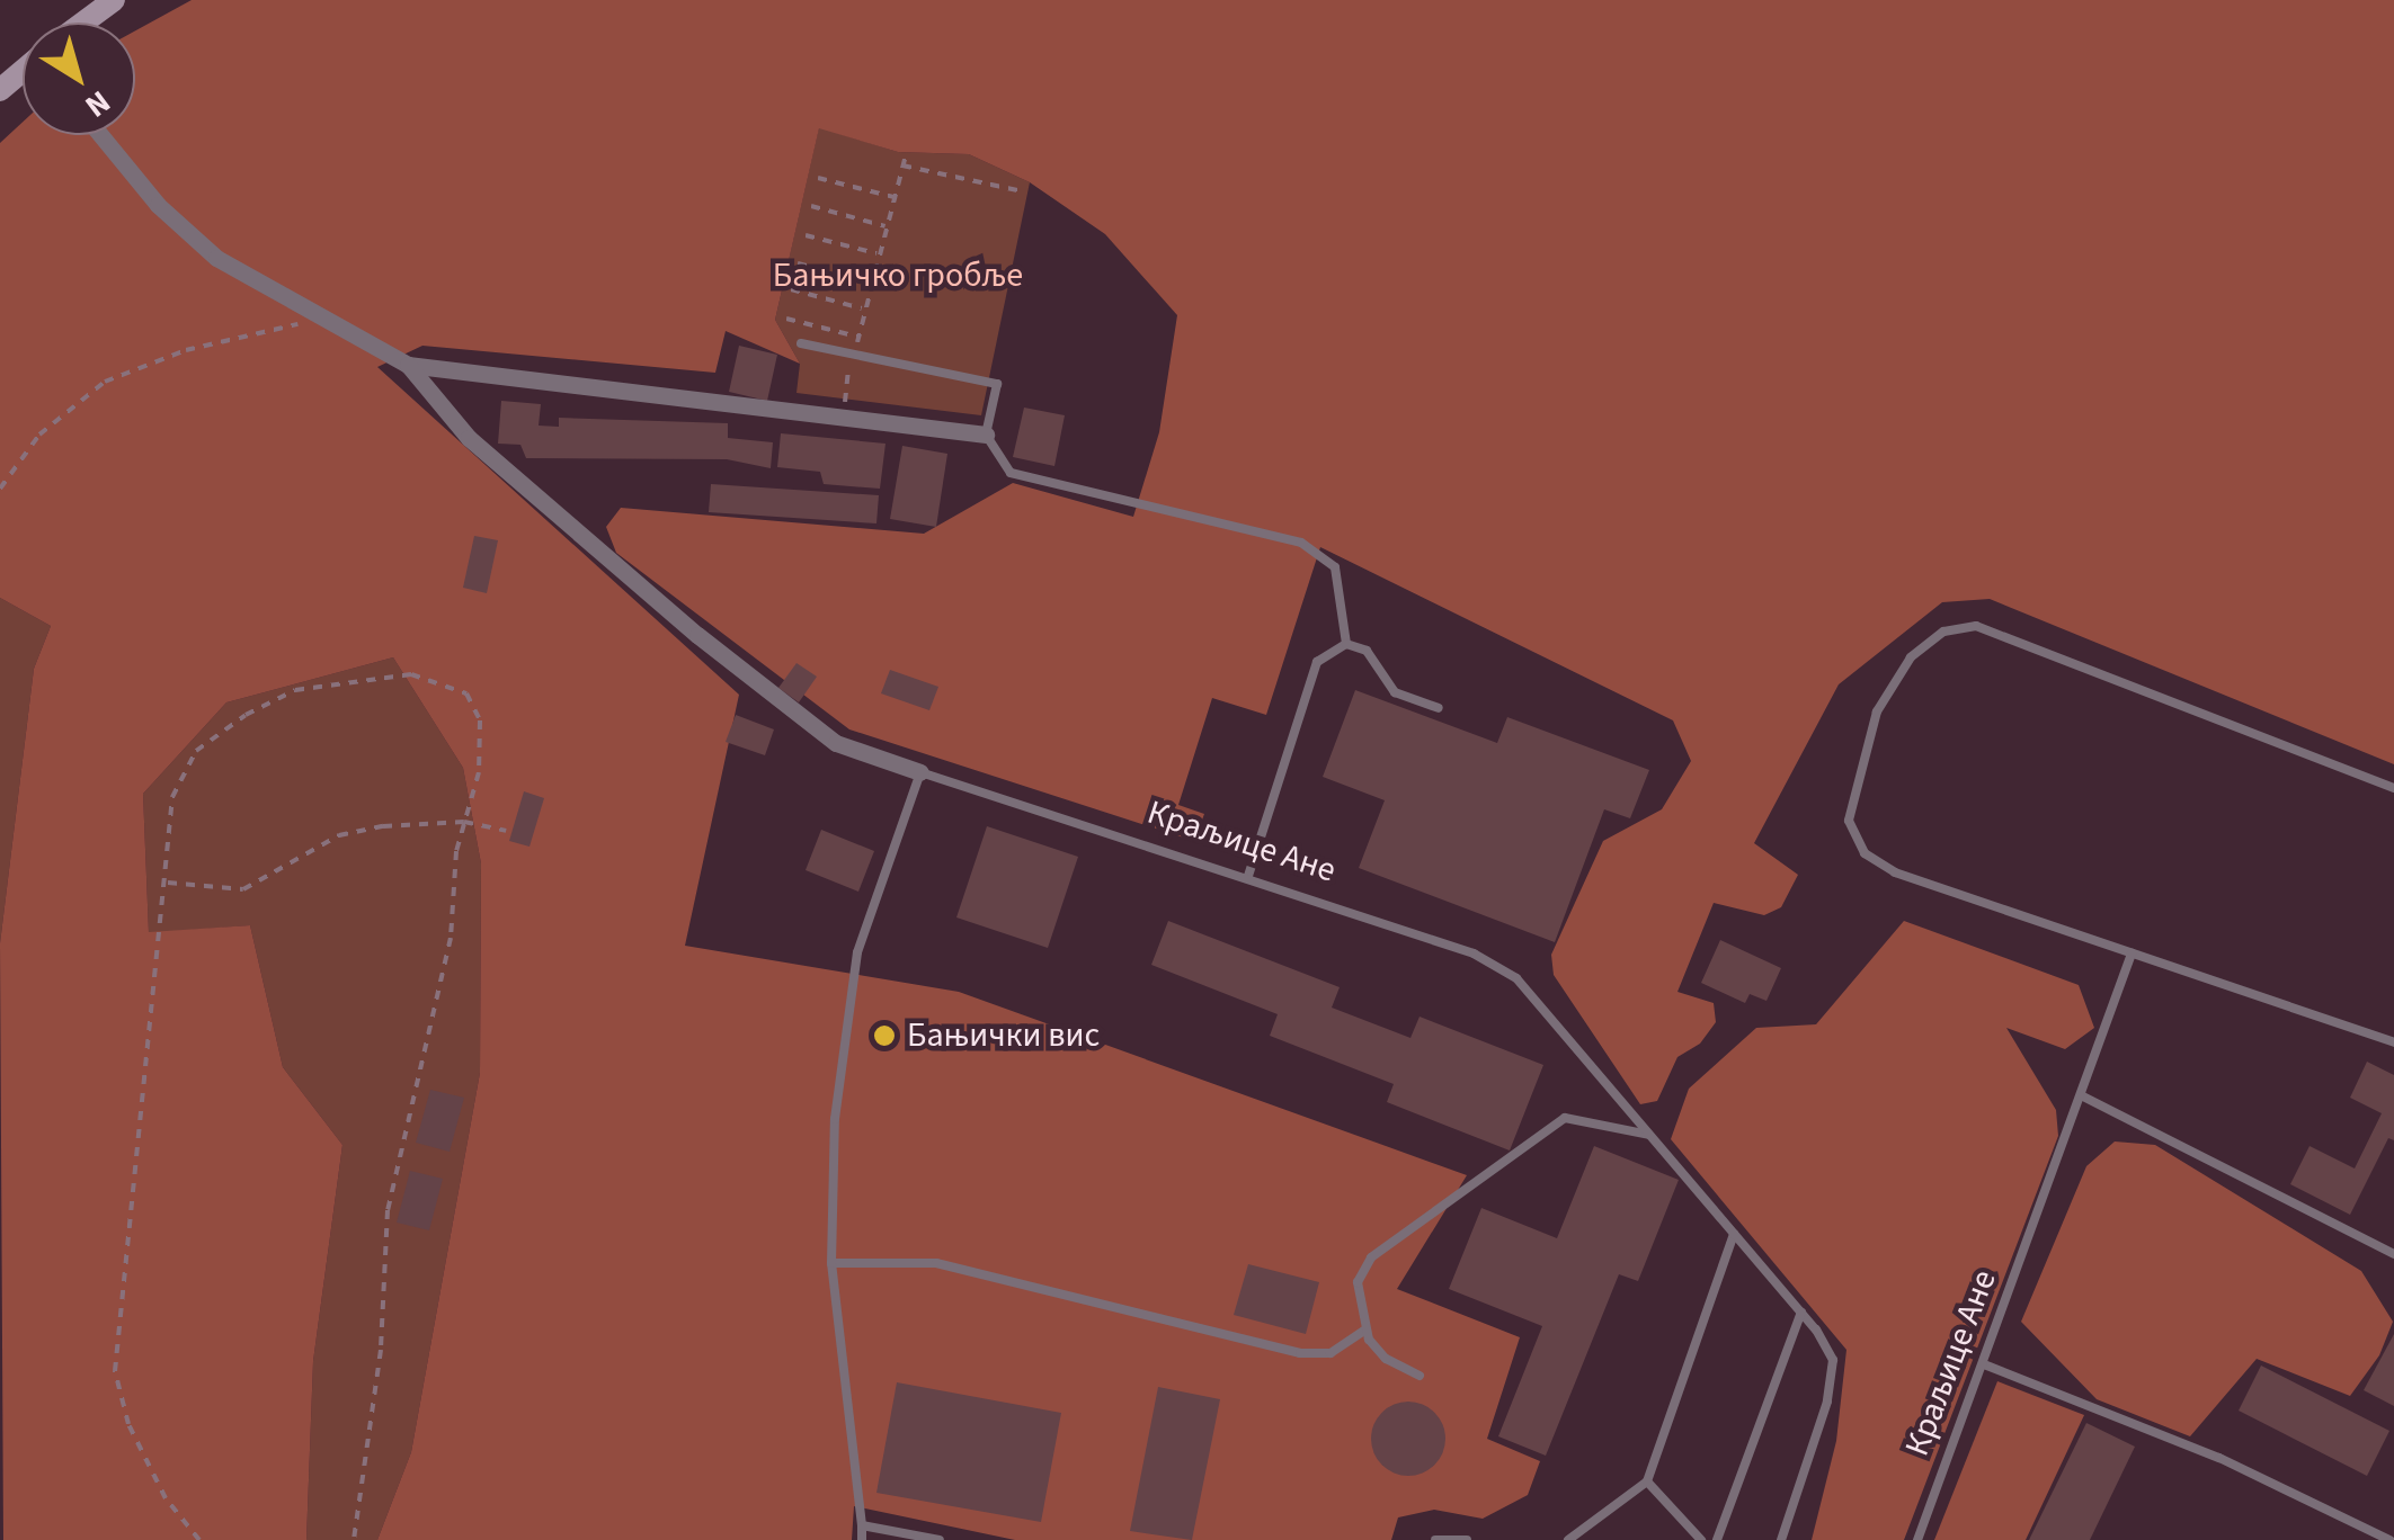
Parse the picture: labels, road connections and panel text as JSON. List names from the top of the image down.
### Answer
{
  "streets": {
    "street": ["Краљице Ане"]
  },
  "parks": ["Бањичко гробље"],
  "places": ["Бањички вис"],
  "north": "bottom right"
}
